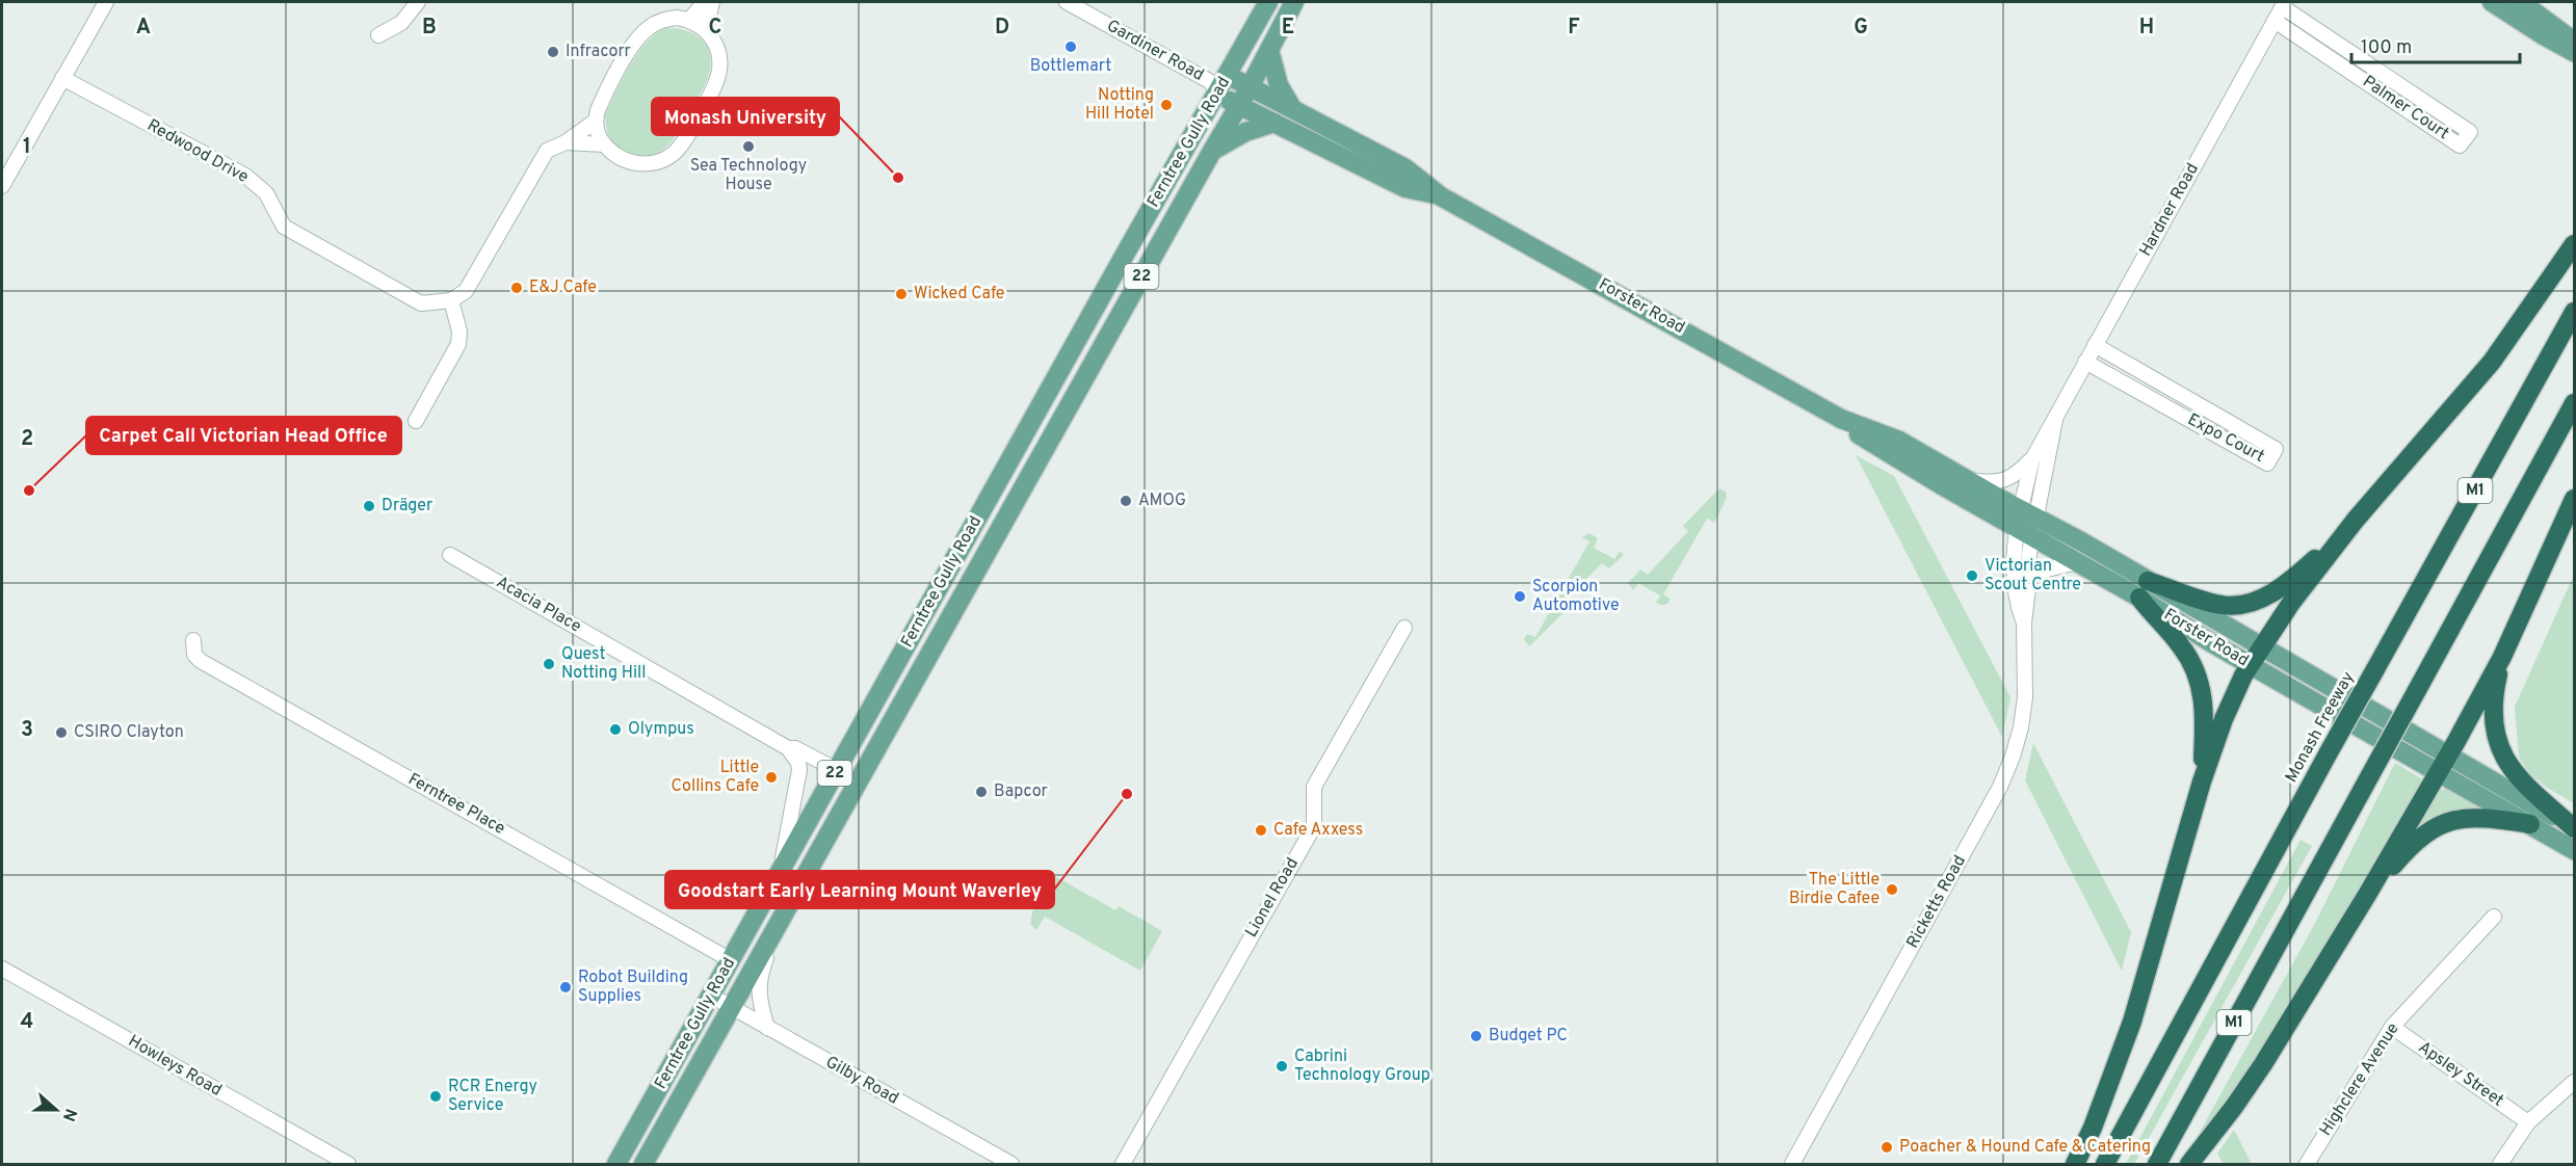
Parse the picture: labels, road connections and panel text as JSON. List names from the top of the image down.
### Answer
{
  "streets": {
    "highway": ["M1", "Monash Freeway"],
    "main road": ["Ferntree Gully Road", "22", "Forster Road"],
    "street": [
      "Gardiner Road",
      "Palmer Court",
      "Redwood Drive",
      "Hardner Road",
      "Expo Court",
      "Acacia Place",
      "Ferntree Place",
      "Lionel Road",
      "Ricketts Road",
      "Howleys Road",
      "Apsley Street",
      "Highclere Avenue",
      "Gilby Road"
    ]
  },
  "crossings": [
    ["Gardiner Road", "Ferntree Gully Road"],
    ["Gardiner Road", "Forster Road"],
    ["Palmer Court", "Hardner Road"],
    ["Ferntree Gully Road", "Forster Road"],
    ["Ferntree Gully Road", "Acacia Place"],
    ["Ferntree Gully Road", "Ferntree Place"],
    ["Ferntree Gully Road", "Gilby Road"],
    ["Hardner Road", "Forster Road"],
    ["Hardner Road", "Expo Court"],
    ["Hardner Road", "Ricketts Road"],
    ["Forster Road", "Ricketts Road"],
    ["Apsley Street", "Highclere Avenue"]
  ],
  "places": [
    "Bottlemart",
    "Infracorr",
    "Notting Hill Hotel",
    "Sea Technology House",
    "Monash University",
    "E&J Cafe",
    "Wicked Cafe",
    "Carpet Call Victorian Head Office",
    "AMOG",
    "Dräger",
    "Victorian Scout Centre",
    "Scorpion Automotive",
    "Quest Notting Hill",
    "Olympus",
    "CSIRO Clayton",
    "Little Collins Cafe",
    "Bapcor",
    "Goodstart Early Learning Mount Waverley",
    "Cafe Axxess",
    "The Little Birdie Cafee",
    "Robot Building Supplies",
    "Budget PC",
    "Cabrini Technology Group",
    "RCR Energy Service",
    "Poacher & Hound Cafe & Catering"
  ],
  "scale_bar": "100 m",
  "north": "right",
  "grid": {
    "columns": [
      "A",
      "B",
      "C",
      "D",
      "E",
      "F",
      "G",
      "H"
    ],
    "rows": [
      "1",
      "2",
      "3",
      "4"
    ]
  }
}
